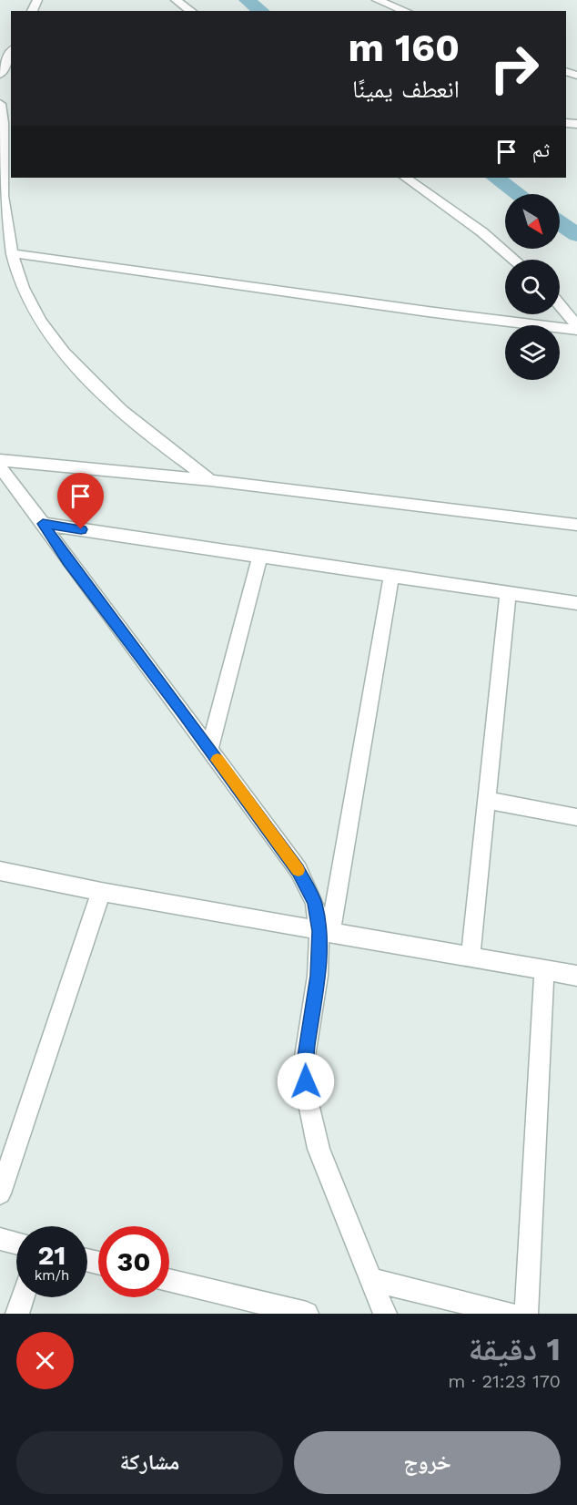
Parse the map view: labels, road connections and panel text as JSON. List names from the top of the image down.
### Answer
{
  "north": "bottom right",
  "page": {
    "turn": ["160 m", "انعطف يمينًا"],
    "then": "ثم",
    "speed": "21 km/h",
    "limit": "30",
    "heading": ["1 دقيقة", "170 m · 21:23"],
    "buttons": ["خروج", "مشاركة"]
  }
}
